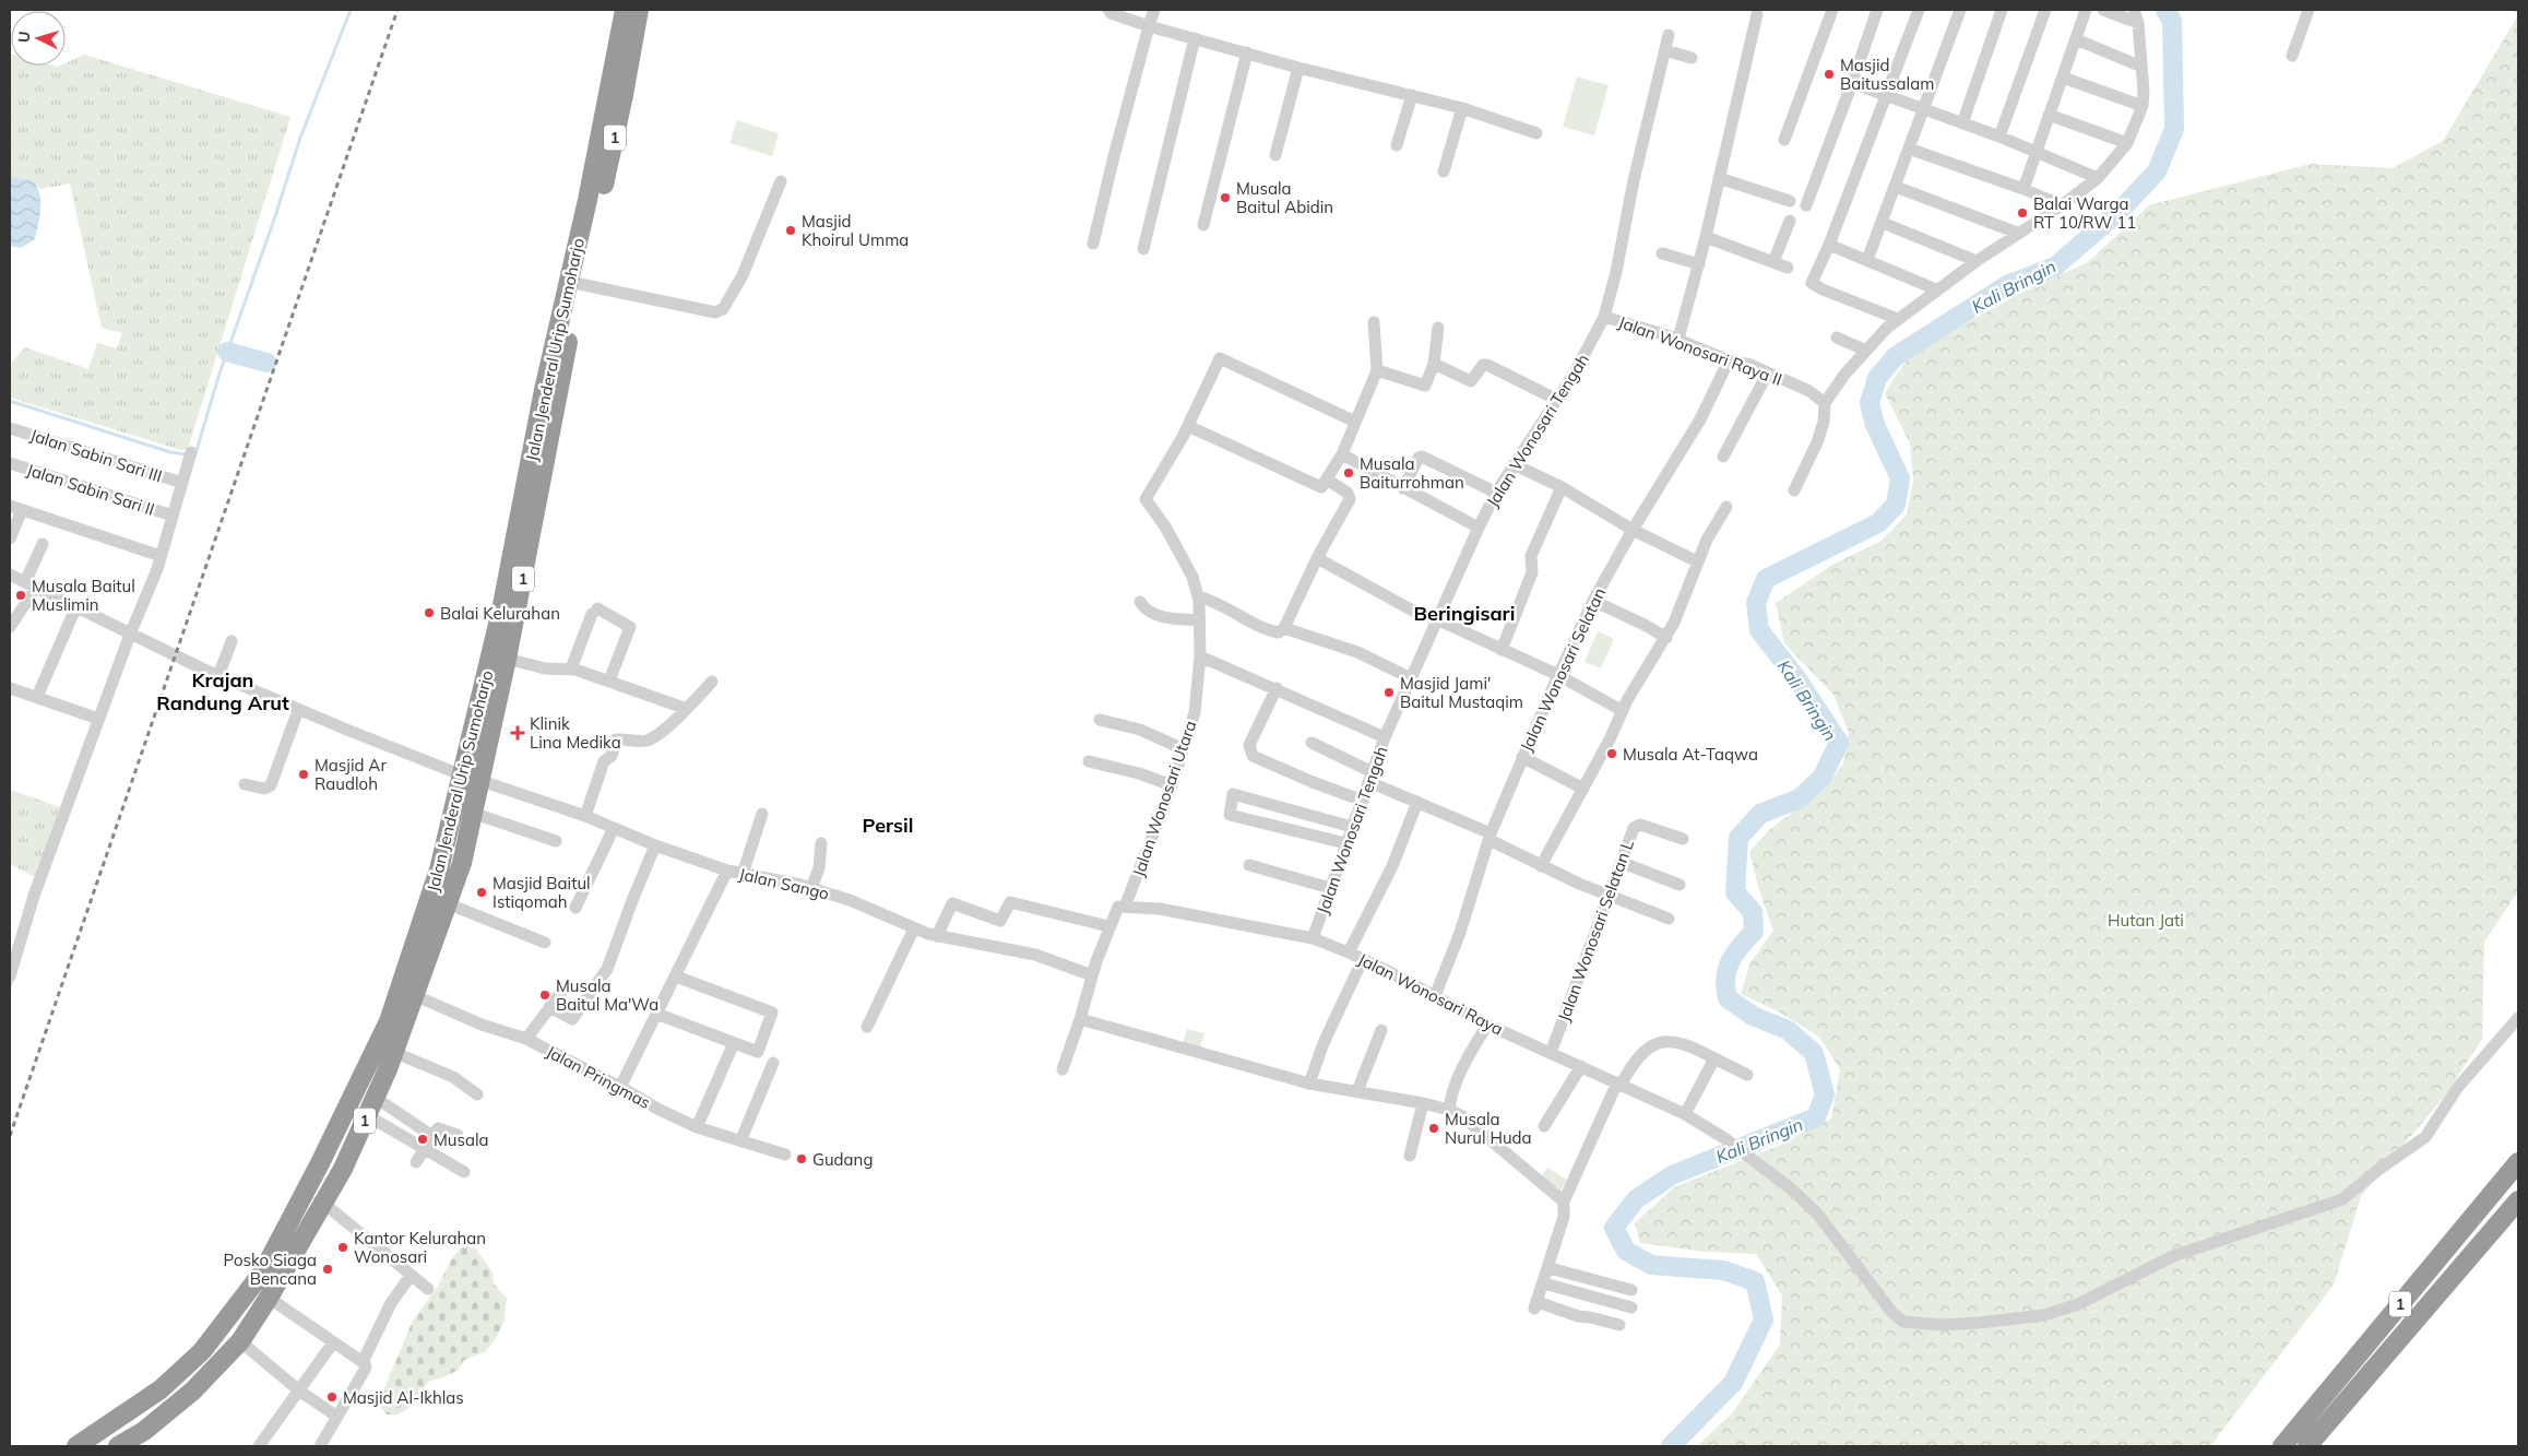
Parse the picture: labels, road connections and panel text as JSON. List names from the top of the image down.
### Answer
{
  "streets": {
    "highway": ["1", "Jalan Jenderal Urip Sumoharjo"],
    "street": [
      "Jalan Wonosari Raya II",
      "Jalan Wonosari Tengah",
      "Jalan Sabin Sari III",
      "Jalan Sabin Sari II",
      "Jalan Wonosari Selatan",
      "Jalan Wonosari Utara",
      "Jalan Sango",
      "Jalan Wonosari Selatan L",
      "Jalan Wonosari Raya",
      "Jalan Pringmas"
    ]
  },
  "crossings": [
    ["Jalan Jenderal Urip Sumoharjo", "Jalan Sango"],
    ["Jalan Jenderal Urip Sumoharjo", "Jalan Pringmas"],
    ["Jalan Wonosari Raya II", "Jalan Wonosari Tengah"],
    ["Jalan Wonosari Raya II", "Jalan Wonosari Selatan"],
    ["Jalan Wonosari Tengah", "Jalan Wonosari Raya"],
    ["Jalan Wonosari Selatan", "Jalan Wonosari Raya"],
    ["Jalan Wonosari Utara", "Jalan Sango"],
    ["Jalan Wonosari Utara", "Jalan Wonosari Raya"],
    ["Jalan Wonosari Selatan L", "Jalan Wonosari Raya"]
  ],
  "districts": ["Beringisari", "Krajan Randung Arut", "Persil"],
  "water": ["Kali Bringin"],
  "parks": ["Hutan Jati"],
  "places": {
    "other": [
      "Masjid Baitussalam",
      "Musala Baitul Abidin",
      "Balai Warga RT 10/RW 11",
      "Masjid Khoirul Umma",
      "Musala Baiturrohman",
      "Musala Baitul Muslimin",
      "Balai Kelurahan",
      "Masjid Jami' Baitul Mustaqim",
      "Musala At-Taqwa",
      "Masjid Ar Raudloh",
      "Masjid Baitul Istiqomah",
      "Musala Baitul Ma'Wa",
      "Musala Nurul Huda",
      "Musala",
      "Gudang",
      "Kantor Kelurahan Wonosari",
      "Posko Siaga Bencana",
      "Masjid Al-Ikhlas"
    ],
    "health": ["Klinik Lina Medika"]
  },
  "north": "left"
}
